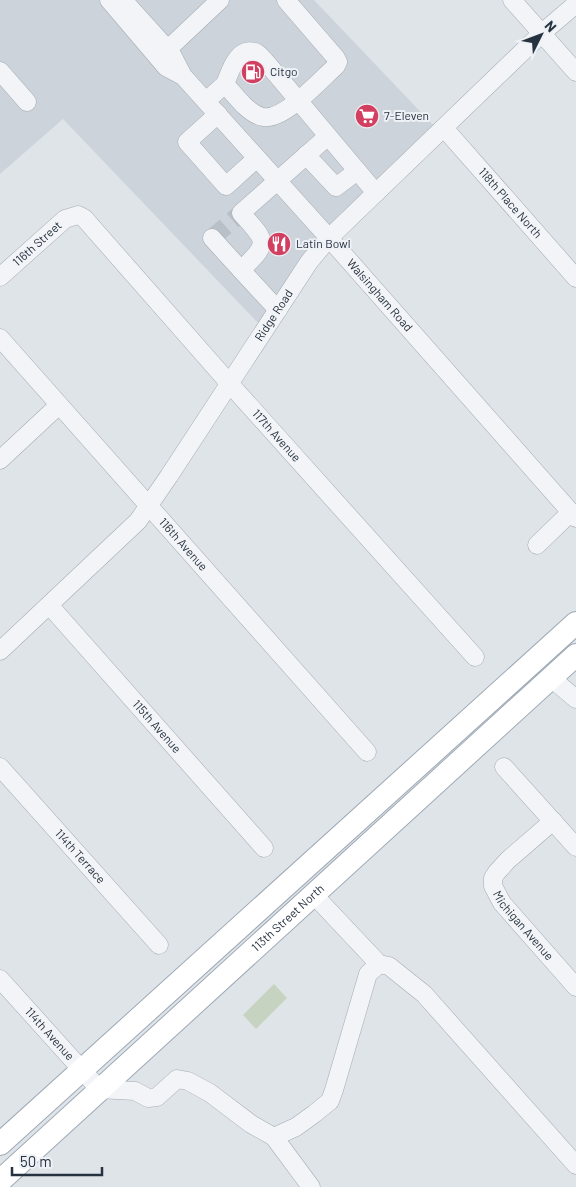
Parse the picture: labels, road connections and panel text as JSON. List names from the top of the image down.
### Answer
{
  "streets": {
    "main road": ["113th Street North"],
    "street": [
      "118th Place North",
      "116th Street",
      "Walsingham Road",
      "Ridge Road",
      "117th Avenue",
      "116th Avenue",
      "115th Avenue",
      "114th Terrace",
      "Michigan Avenue",
      "114th Avenue"
    ]
  },
  "crossings": [
    ["118th Place North", "Ridge Road"],
    ["116th Street", "117th Avenue"],
    ["Walsingham Road", "Ridge Road"],
    ["Ridge Road", "117th Avenue"],
    ["Ridge Road", "116th Avenue"],
    ["Ridge Road", "115th Avenue"],
    ["113th Street North", "114th Avenue"]
  ],
  "places": {
    "fuel station": ["Citgo"],
    "supermarket": ["7-Eleven"],
    "restaurant": ["Latin Bowl"]
  },
  "scale_bar": "50 m",
  "north": "top right"
}
